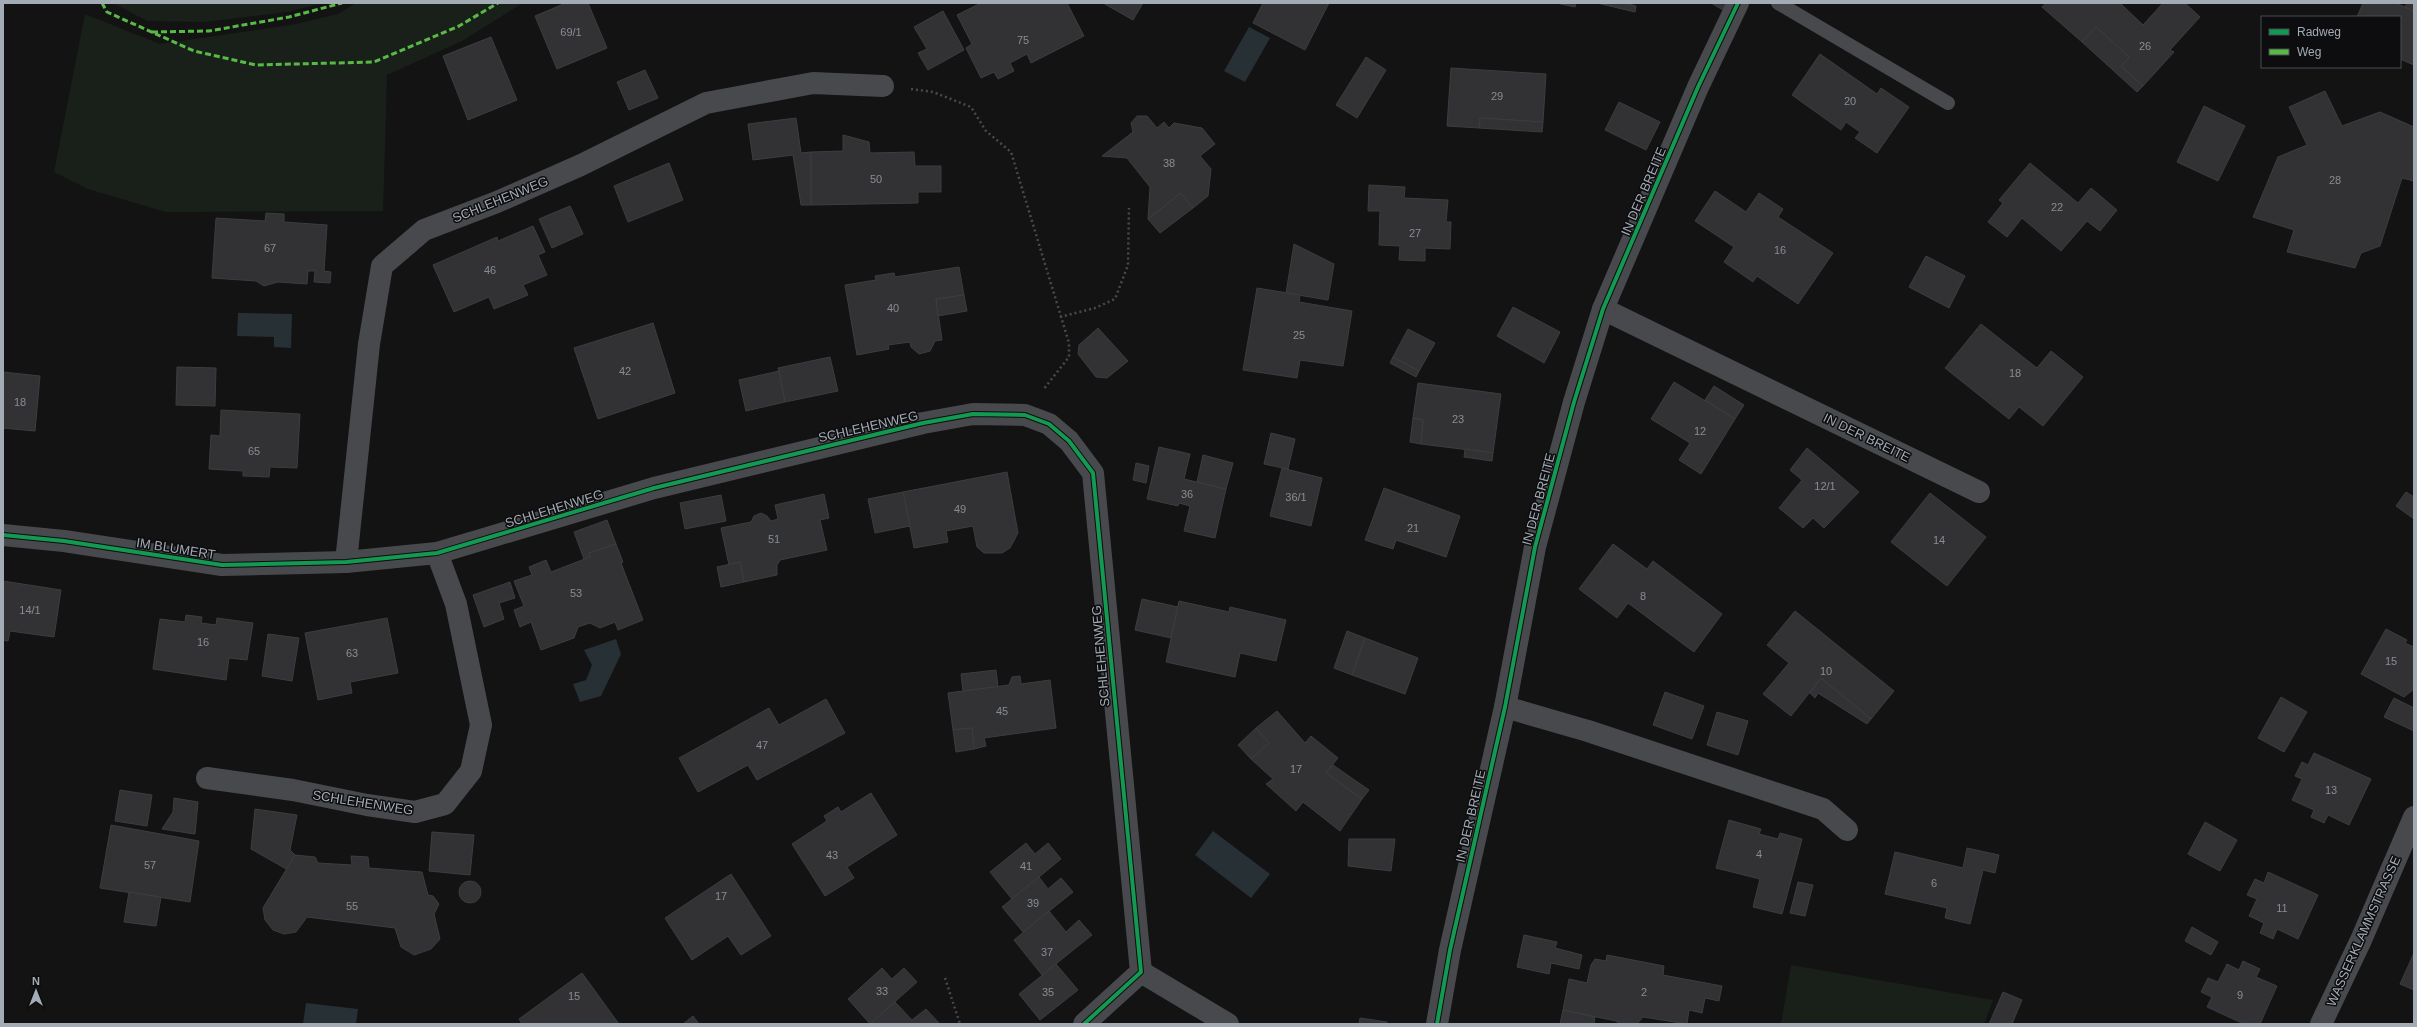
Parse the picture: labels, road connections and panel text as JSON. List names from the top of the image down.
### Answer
{
  "streets": {
    "street": [
      "IN DER BREITE",
      "SCHLEHENWEG",
      "IM BLUMERT",
      "WASSERKLAMMSTRASSE"
    ]
  },
  "crossings": [
    ["SCHLEHENWEG", "IM BLUMERT"]
  ],
  "house_numbers": [
    "69/1",
    "75",
    "26",
    "29",
    "20",
    "38",
    "50",
    "28",
    "22",
    "27",
    "67",
    "16",
    "46",
    "40",
    "25",
    "42",
    "18",
    "18",
    "23",
    "12",
    "65",
    "12/1",
    "36",
    "36/1",
    "49",
    "21",
    "51",
    "14",
    "53",
    "8",
    "14/1",
    "16",
    "63",
    "15",
    "10",
    "45",
    "47",
    "17",
    "13",
    "4",
    "43",
    "57",
    "41",
    "6",
    "17",
    "39",
    "55",
    "11",
    "37",
    "33",
    "35",
    "2",
    "9",
    "15"
  ],
  "legend": ["Radweg", "Weg"],
  "north": "top"
}
